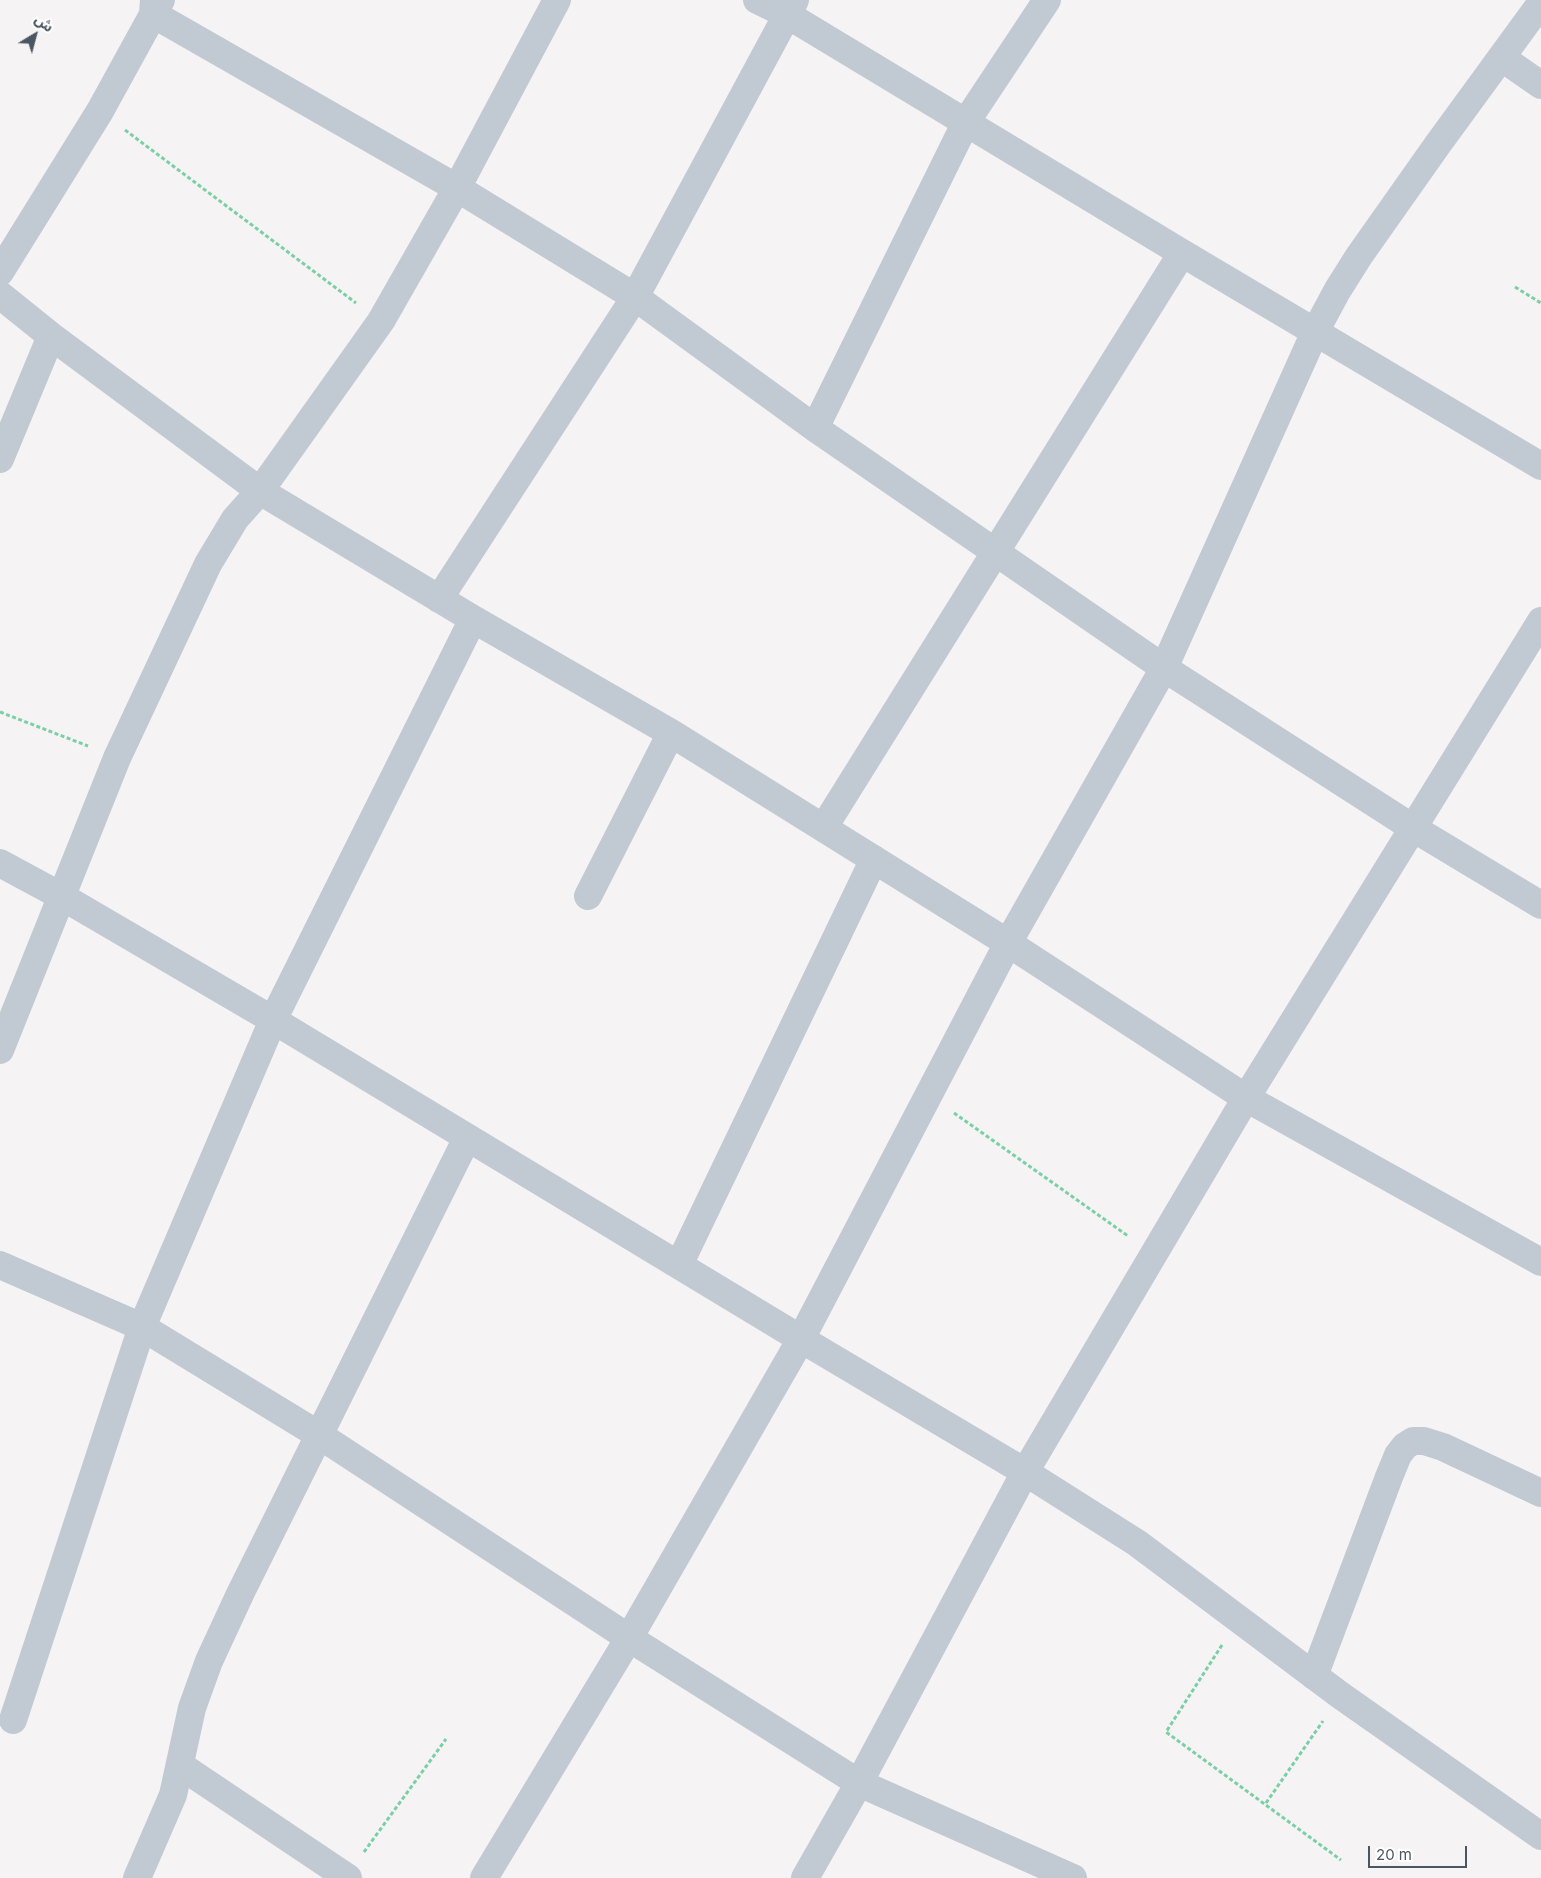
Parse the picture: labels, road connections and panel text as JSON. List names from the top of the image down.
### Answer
{
  "scale_bar": "20 m",
  "north": "top right"
}
